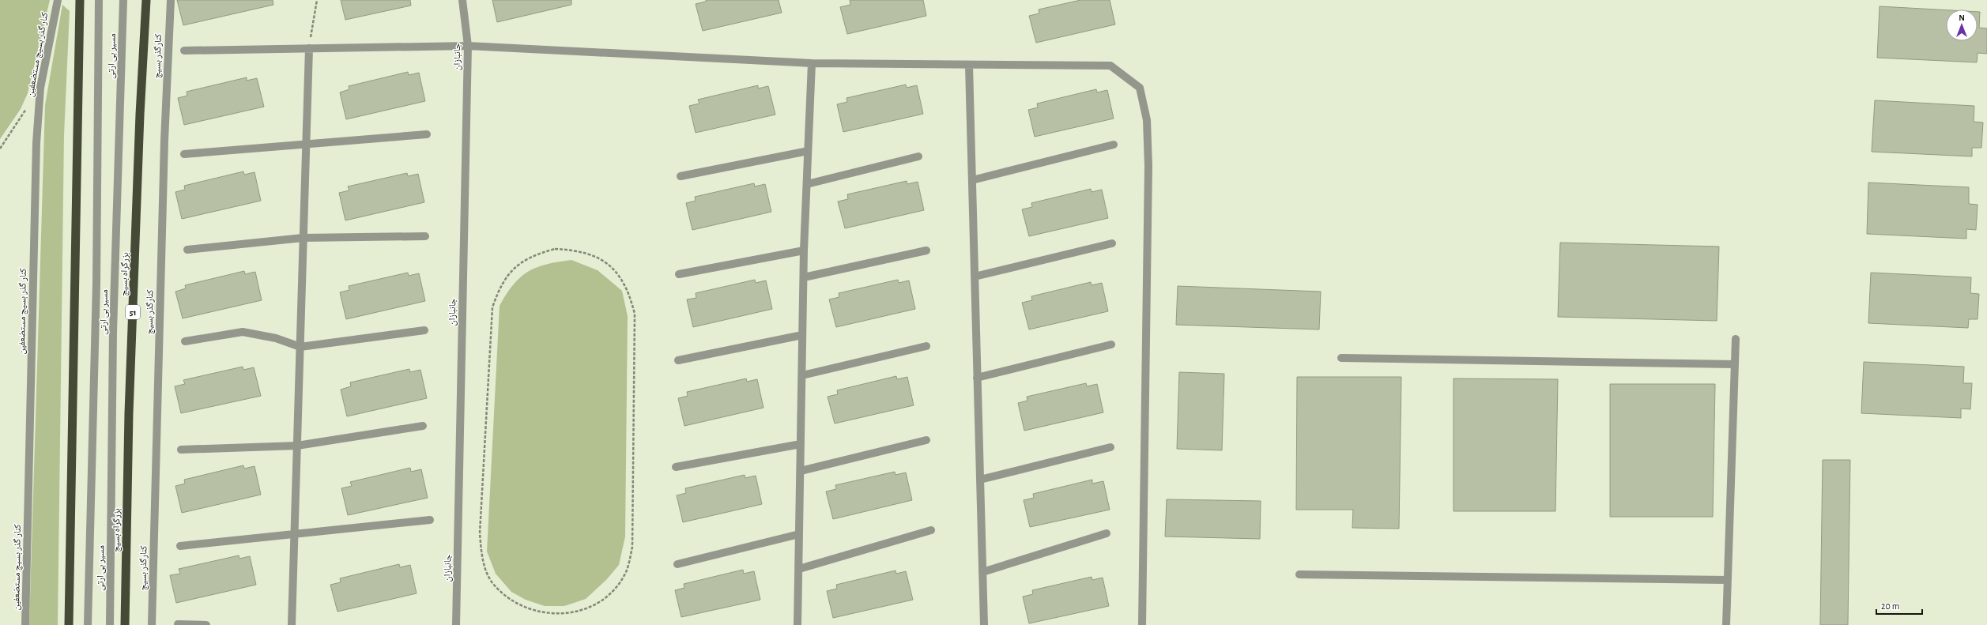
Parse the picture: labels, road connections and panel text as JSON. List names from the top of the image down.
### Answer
{
  "streets": {
    "highway": ["بزرگراه بسیج", "51"],
    "street": [
      "کنار گذر بسیج مستضعفین",
      "مسیر بی ارتی",
      "کنارگذر بسیج",
      "جانبازان"
    ]
  },
  "scale_bar": "20 m",
  "north": "top"
}
